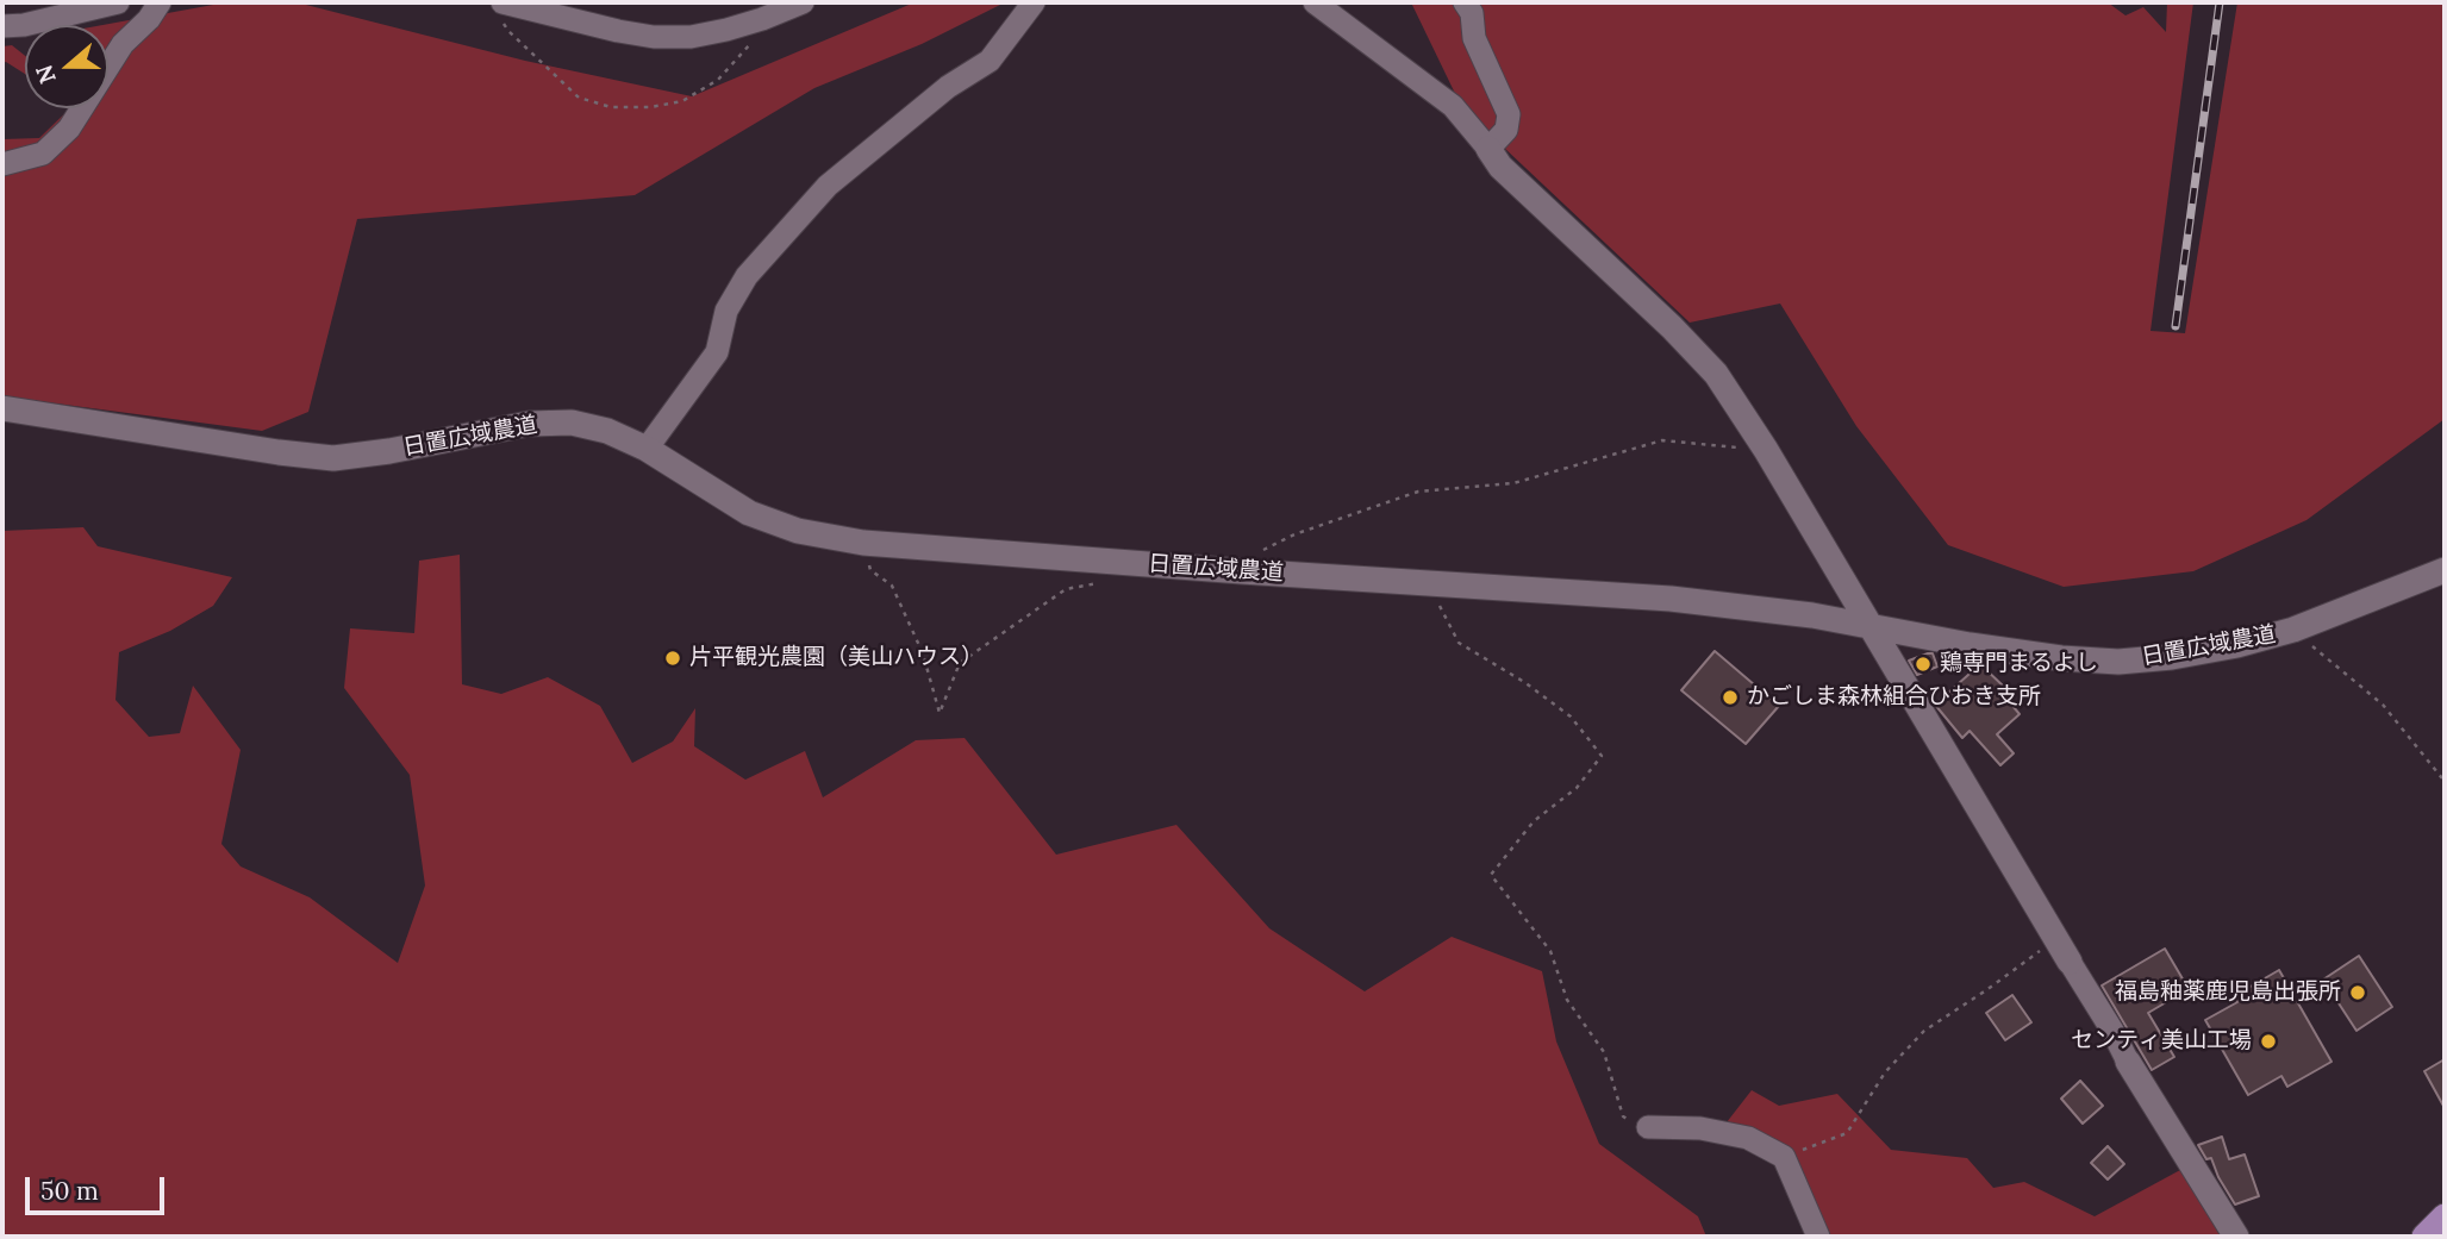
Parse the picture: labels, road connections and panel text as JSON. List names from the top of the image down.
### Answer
{
  "streets": {
    "street": ["日置広域農道"]
  },
  "places": [
    "片平観光農園（美山ハウス）",
    "鶏専門まるよし",
    "かごしま森林組合ひおき支所",
    "福島釉薬鹿児島出張所",
    "センティ美山工場"
  ],
  "scale_bar": "50 m",
  "north": "left"
}
